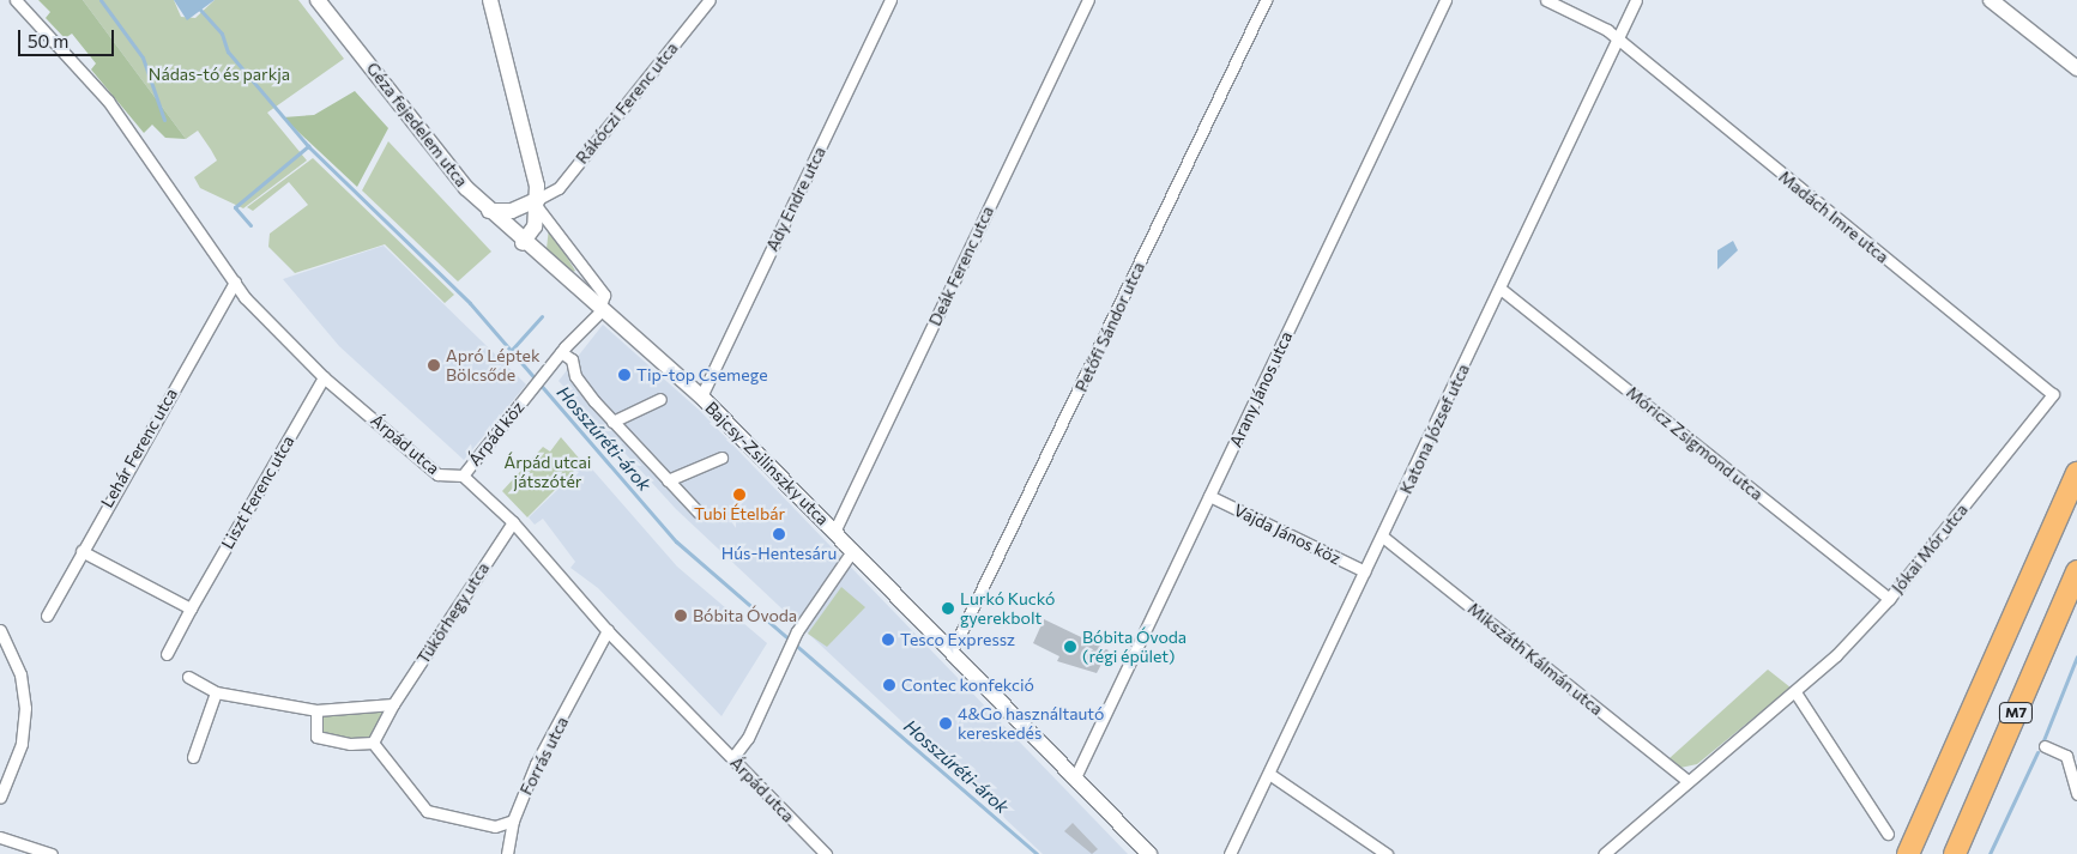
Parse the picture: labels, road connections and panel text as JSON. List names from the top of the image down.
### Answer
{
  "streets": {
    "highway": ["M7"],
    "main road": ["Géza fejedelem utca", "Bajcsy-Zsilinszky utca"],
    "street": [
      "Rákóczi Ferenc utca",
      "Ady Endre utca",
      "Madách Imre utca",
      "Deák Ferenc utca",
      "Petőfi Sándor utca",
      "Arany János utca",
      "Katona József utca",
      "Árpád köz",
      "Móricz Zsigmond utca",
      "Árpád utca",
      "Lehár Ferenc utca",
      "Liszt Ferenc utca",
      "Vajda János köz",
      "Jókai Mór utca",
      "Tükörhegy utca",
      "Mikszáth Kálmán utca",
      "Forrás utca"
    ]
  },
  "crossings": [
    ["Géza fejedelem utca", "Bajcsy-Zsilinszky utca"],
    ["Ady Endre utca", "Bajcsy-Zsilinszky utca"],
    ["Madách Imre utca", "Katona József utca"],
    ["Madách Imre utca", "Jókai Mór utca"],
    ["Deák Ferenc utca", "Bajcsy-Zsilinszky utca"],
    ["Petőfi Sándor utca", "Bajcsy-Zsilinszky utca"],
    ["Arany János utca", "Bajcsy-Zsilinszky utca"],
    ["Arany János utca", "Vajda János köz"],
    ["Katona József utca", "Móricz Zsigmond utca"],
    ["Katona József utca", "Vajda János köz"],
    ["Katona József utca", "Mikszáth Kálmán utca"],
    ["Árpád köz", "Árpád utca"],
    ["Árpád köz", "Bajcsy-Zsilinszky utca"],
    ["Móricz Zsigmond utca", "Jókai Mór utca"],
    ["Árpád utca", "Lehár Ferenc utca"],
    ["Árpád utca", "Liszt Ferenc utca"],
    ["Árpád utca", "Tükörhegy utca"],
    ["Árpád utca", "Forrás utca"],
    ["Jókai Mór utca", "Mikszáth Kálmán utca"]
  ],
  "water": ["Hosszúréti-árok"],
  "parks": ["Nádas-tó és parkja", "Árpád utcai játszótér"],
  "places": [
    "Apró Léptek Bölcsőde",
    "Tip-top Csemege",
    "Tubi Ételbár",
    "Hús-Hentesáru",
    "Lurkó Kuckó gyerekbolt",
    "Bóbita Óvoda",
    "Tesco Expressz",
    "Bóbita Óvoda (régi épület)",
    "Contec konfekció",
    "4&Go használtautó kereskedés"
  ],
  "scale_bar": "50 m"
}
